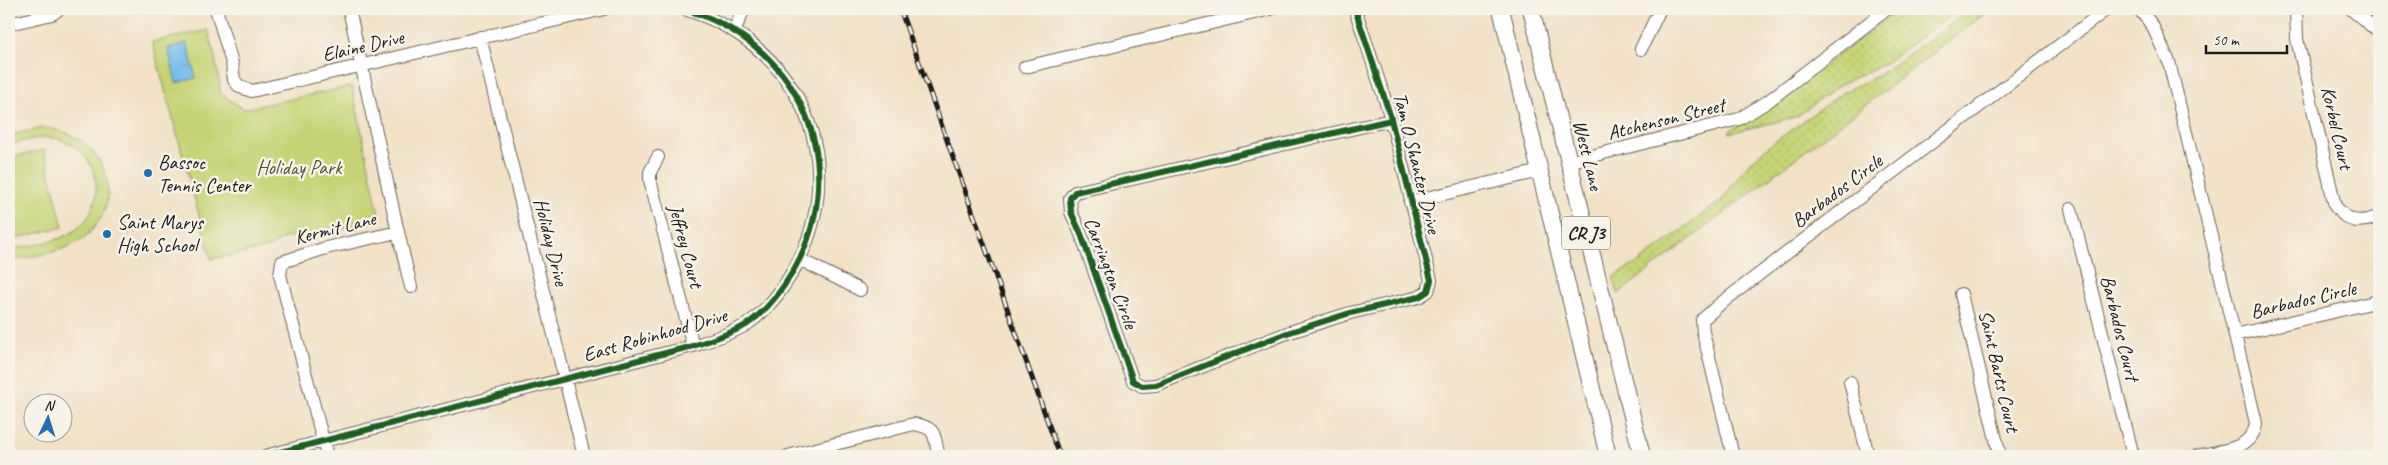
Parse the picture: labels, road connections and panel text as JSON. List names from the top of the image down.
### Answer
{
  "streets": {
    "main road": ["West Lane", "CR J3"],
    "street": [
      "Elaine Drive",
      "Atchenson Street",
      "Korbel Court",
      "Tam O Shanter Drive",
      "Barbados Circle",
      "Kermit Lane",
      "Holiday Drive",
      "Jeffrey Court",
      "Carrington Circle",
      "Barbados Court",
      "East Robinhood Drive",
      "Saint Barts Court"
    ]
  },
  "crossings": [
    ["Elaine Drive", "Kermit Lane"],
    ["Elaine Drive", "Holiday Drive"],
    ["Atchenson Street", "West Lane"],
    ["Tam O Shanter Drive", "Carrington Circle"],
    ["Kermit Lane", "East Robinhood Drive"],
    ["Holiday Drive", "East Robinhood Drive"],
    ["Jeffrey Court", "East Robinhood Drive"]
  ],
  "parks": ["Holiday Park"],
  "places": ["Bassoc Tennis Center", "Saint Marys High School"],
  "scale_bar": "50 m",
  "north": "top"
}
